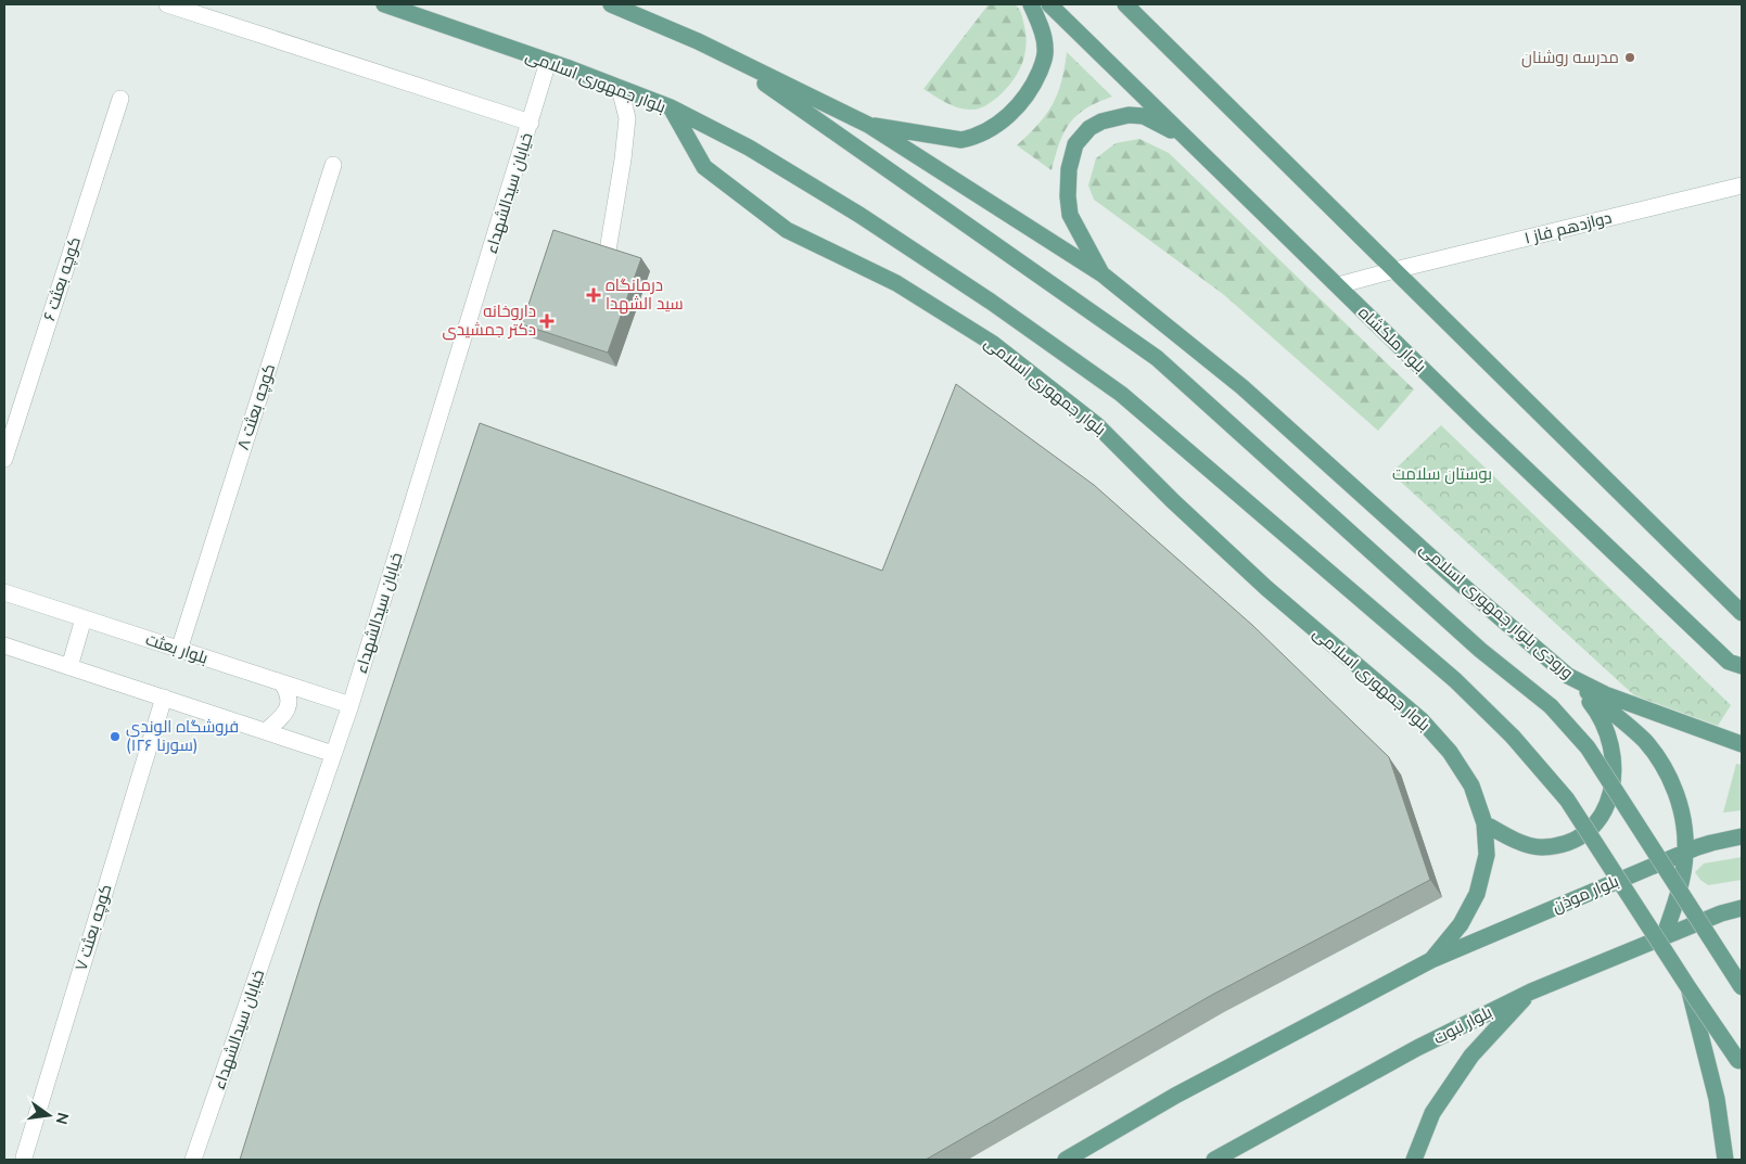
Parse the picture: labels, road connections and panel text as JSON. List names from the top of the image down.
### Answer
{
  "streets": {
    "main road": [
      "بلوار جمهوری اسلامی",
      "بلوار ملکشاه",
      "ورودی بلوار جمهوری اسلامی",
      "بلوار موذن",
      "بلوار نبوت"
    ],
    "street": [
      "خیابان سیدالشهداء",
      "دوازدهم فاز ۱",
      "کوچه بعثت ۶",
      "کوچه بعثت ۸",
      "بلوار بعثت",
      "کوچه بعثت ۷"
    ]
  },
  "crossings": [
    ["بلوار جمهوری اسلامی", "خیابان سیدالشهداء"],
    ["بلوار جمهوری اسلامی", "بلوار موذن"],
    ["خیابان سیدالشهداء", "بلوار بعثت"],
    ["دوازدهم فاز ۱", "بلوار ملکشاه"],
    ["کوچه بعثت ۸", "بلوار بعثت"]
  ],
  "parks": ["بوستان سلامت"],
  "places": {
    "other": ["مدرسه روشنان", "فروشگاه الوندی (سورنا ۱۲۶)"],
    "health": ["درمانگاه سید الشهدا", "داروخانه دکتر جمشیدی"]
  },
  "north": "right"
}
